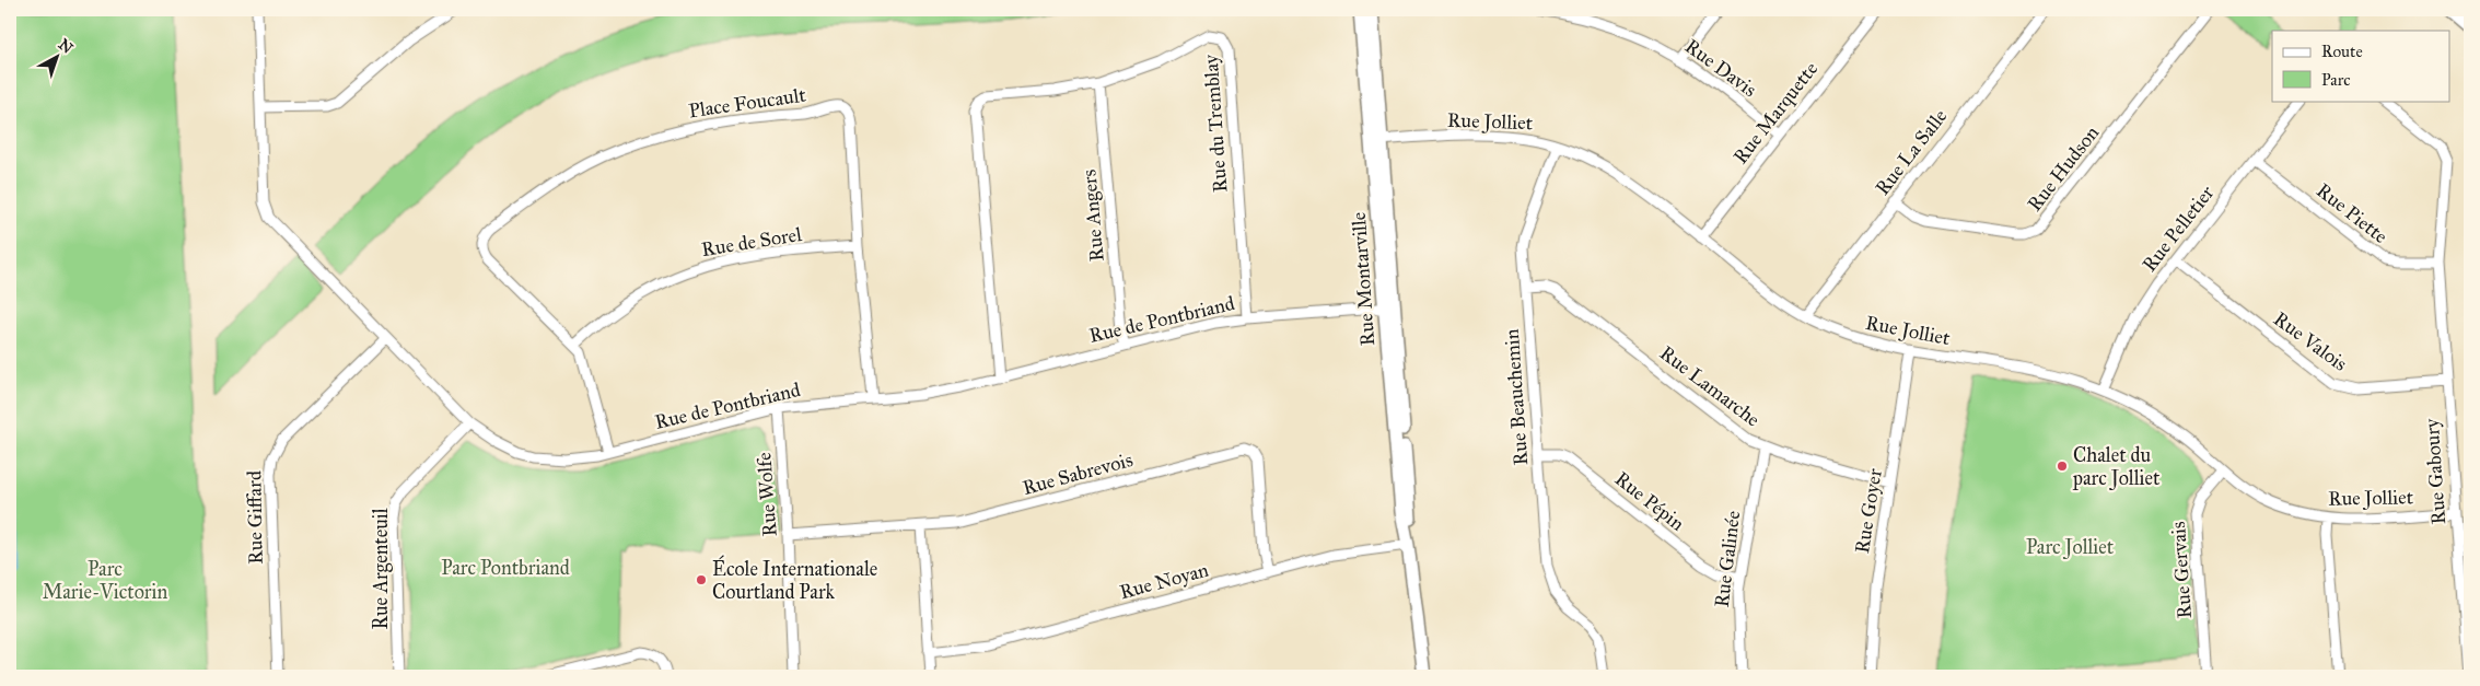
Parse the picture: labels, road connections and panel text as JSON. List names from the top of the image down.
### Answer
{
  "streets": {
    "street": [
      "Rue Davis",
      "Place Foucault",
      "Rue Marquette",
      "Rue Jolliet",
      "Rue du Tremblay",
      "Rue La Salle",
      "Rue Hudson",
      "Rue Piette",
      "Rue Angers",
      "Rue Pelletier",
      "Rue de Sorel",
      "Rue Montarville",
      "Rue de Pontbriand",
      "Rue Valois",
      "Rue Lamarche",
      "Rue Beauchemin",
      "Rue Gaboury",
      "Rue Sabrevois",
      "Rue Wolfe",
      "Rue Pépin",
      "Rue Goyer",
      "Rue Giffard",
      "Rue Galinée",
      "Rue Argenteuil",
      "Rue Gervais",
      "Rue Noyan"
    ]
  },
  "crossings": [
    ["Rue Davis", "Rue Marquette"],
    ["Place Foucault", "Rue de Sorel"],
    ["Place Foucault", "Rue de Pontbriand"],
    ["Rue Marquette", "Rue Jolliet"],
    ["Rue Jolliet", "Rue La Salle"],
    ["Rue Jolliet", "Rue Pelletier"],
    ["Rue Jolliet", "Rue Montarville"],
    ["Rue Jolliet", "Rue Beauchemin"],
    ["Rue Jolliet", "Rue Gaboury"],
    ["Rue Jolliet", "Rue Goyer"],
    ["Rue Jolliet", "Rue Gervais"],
    ["Rue du Tremblay", "Rue Angers"],
    ["Rue du Tremblay", "Rue de Pontbriand"],
    ["Rue La Salle", "Rue Hudson"],
    ["Rue Piette", "Rue Pelletier"],
    ["Rue Piette", "Rue Gaboury"],
    ["Rue Angers", "Rue de Pontbriand"],
    ["Rue Pelletier", "Rue Valois"],
    ["Rue Montarville", "Rue de Pontbriand"],
    ["Rue Montarville", "Rue Noyan"],
    ["Rue de Pontbriand", "Rue Wolfe"],
    ["Rue de Pontbriand", "Rue Giffard"],
    ["Rue de Pontbriand", "Rue Argenteuil"],
    ["Rue Valois", "Rue Gaboury"],
    ["Rue Lamarche", "Rue Beauchemin"],
    ["Rue Lamarche", "Rue Goyer"],
    ["Rue Lamarche", "Rue Galinée"],
    ["Rue Beauchemin", "Rue Pépin"],
    ["Rue Sabrevois", "Rue Wolfe"],
    ["Rue Sabrevois", "Rue Noyan"],
    ["Rue Pépin", "Rue Galinée"]
  ],
  "parks": ["Parc Jolliet", "Parc Pontbriand", "Parc Marie-Victorin"],
  "places": ["Chalet du parc Jolliet", "École Internationale Courtland Park"],
  "legend": ["Route", "Parc"],
  "north": "top right"
}
